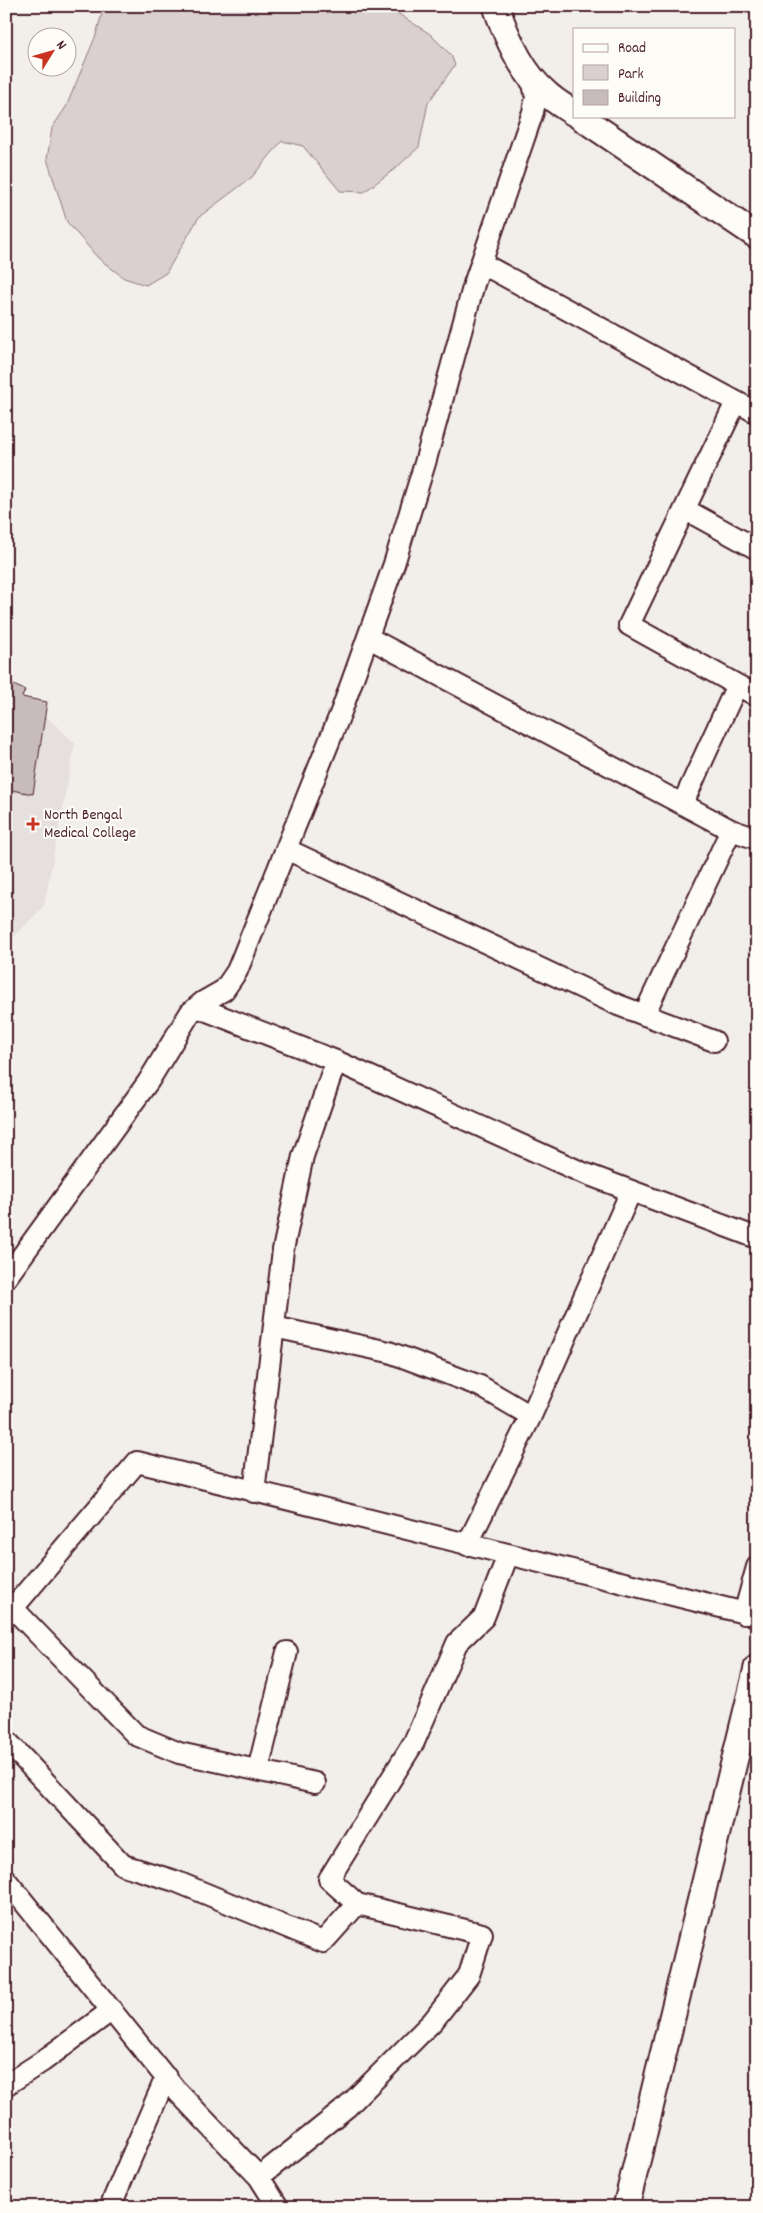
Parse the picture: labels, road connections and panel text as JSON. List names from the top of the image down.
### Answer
{
  "places": {
    "health": ["North Bengal Medical College"]
  },
  "legend": ["Road", "Park", "Building"],
  "north": "top right"
}
